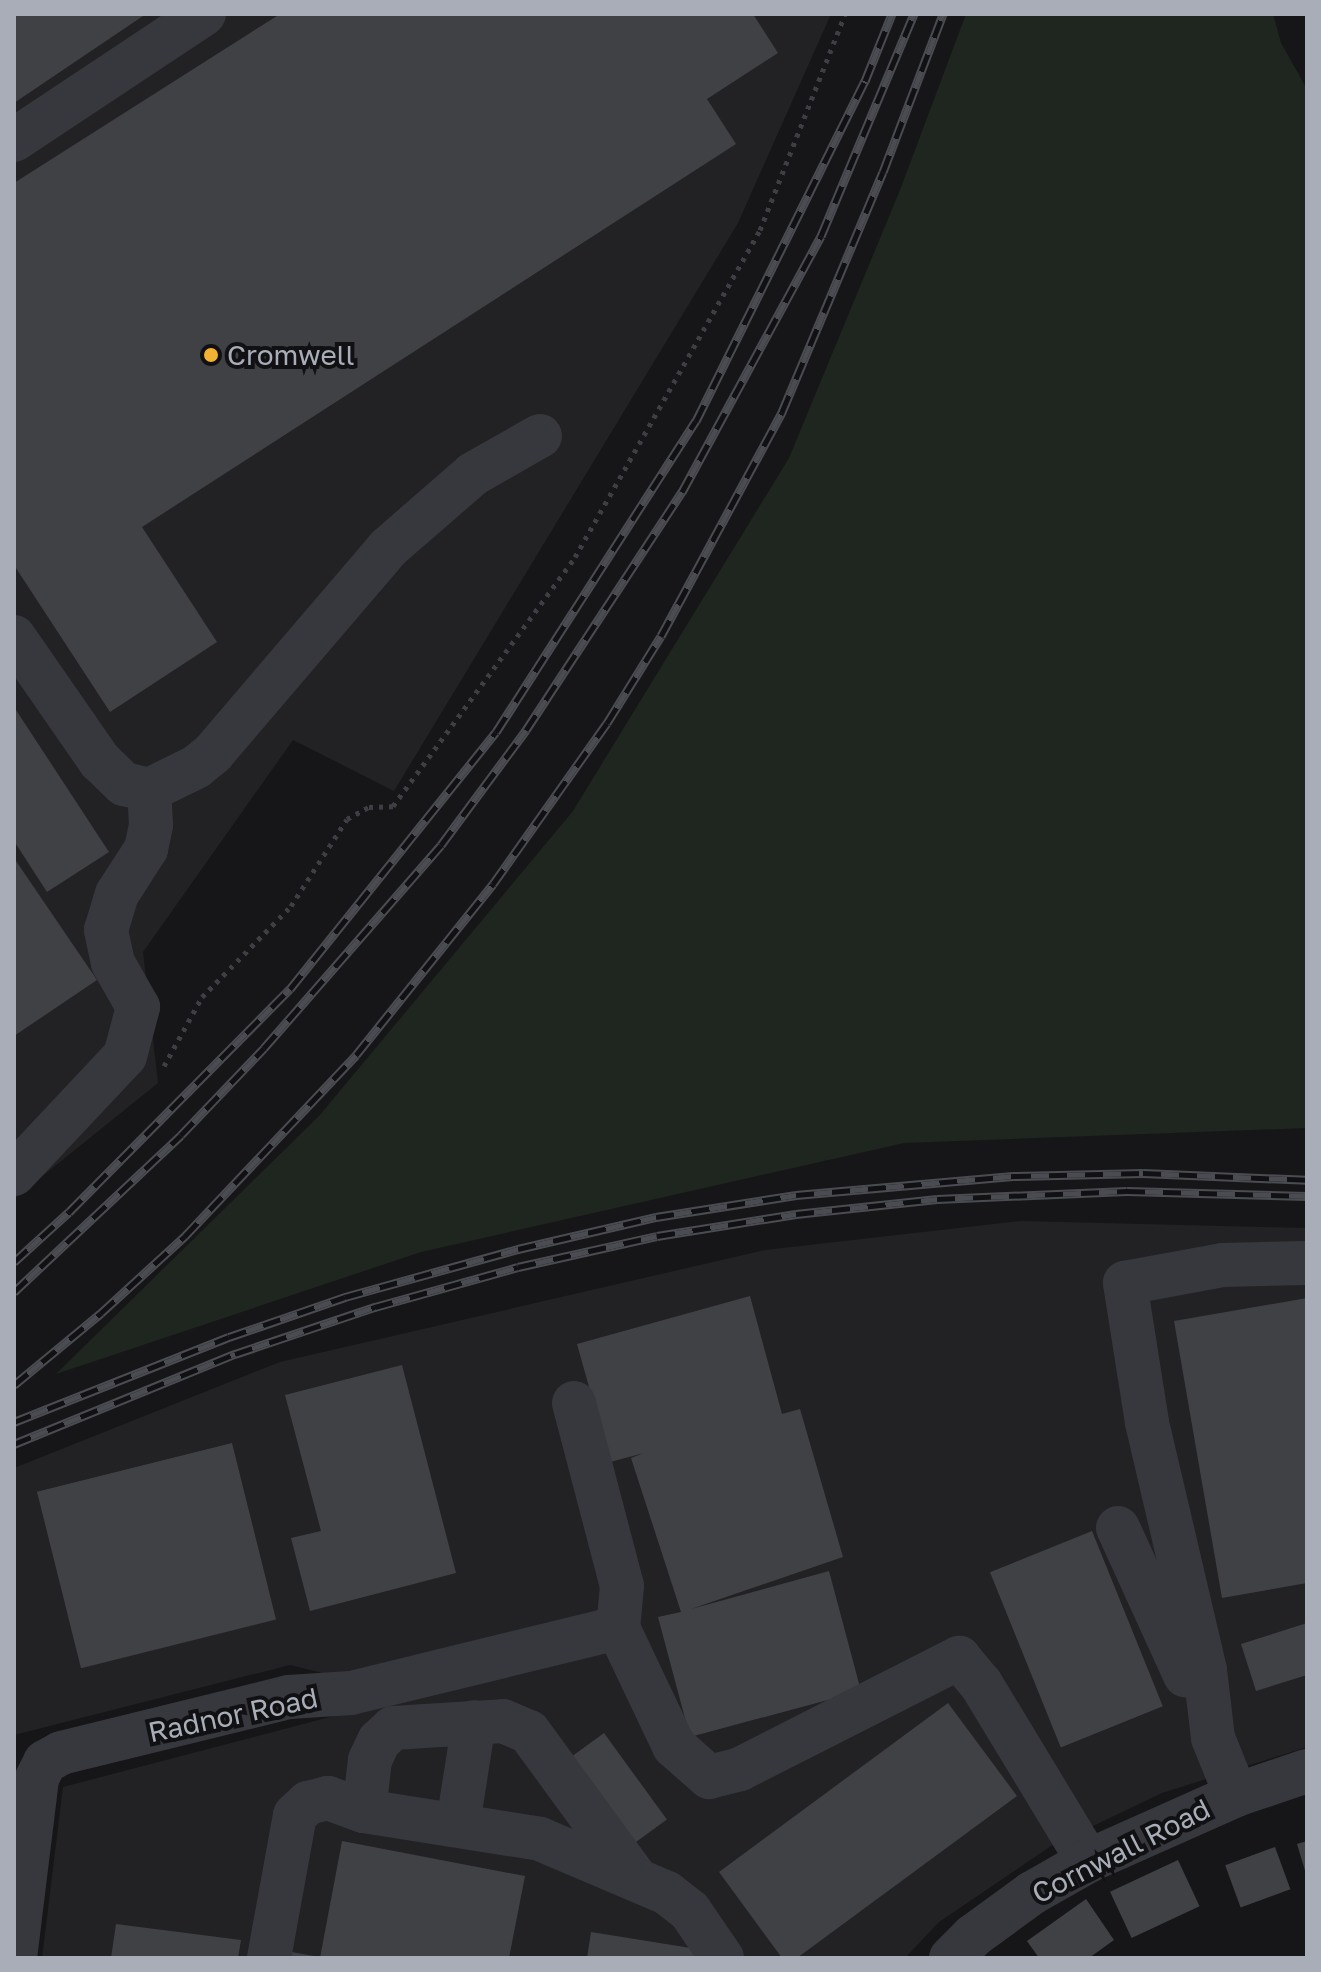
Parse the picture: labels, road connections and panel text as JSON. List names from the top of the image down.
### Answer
{
  "streets": {
    "street": ["Radnor Road", "Cornwall Road"]
  },
  "places": ["Cromwell"]
}
